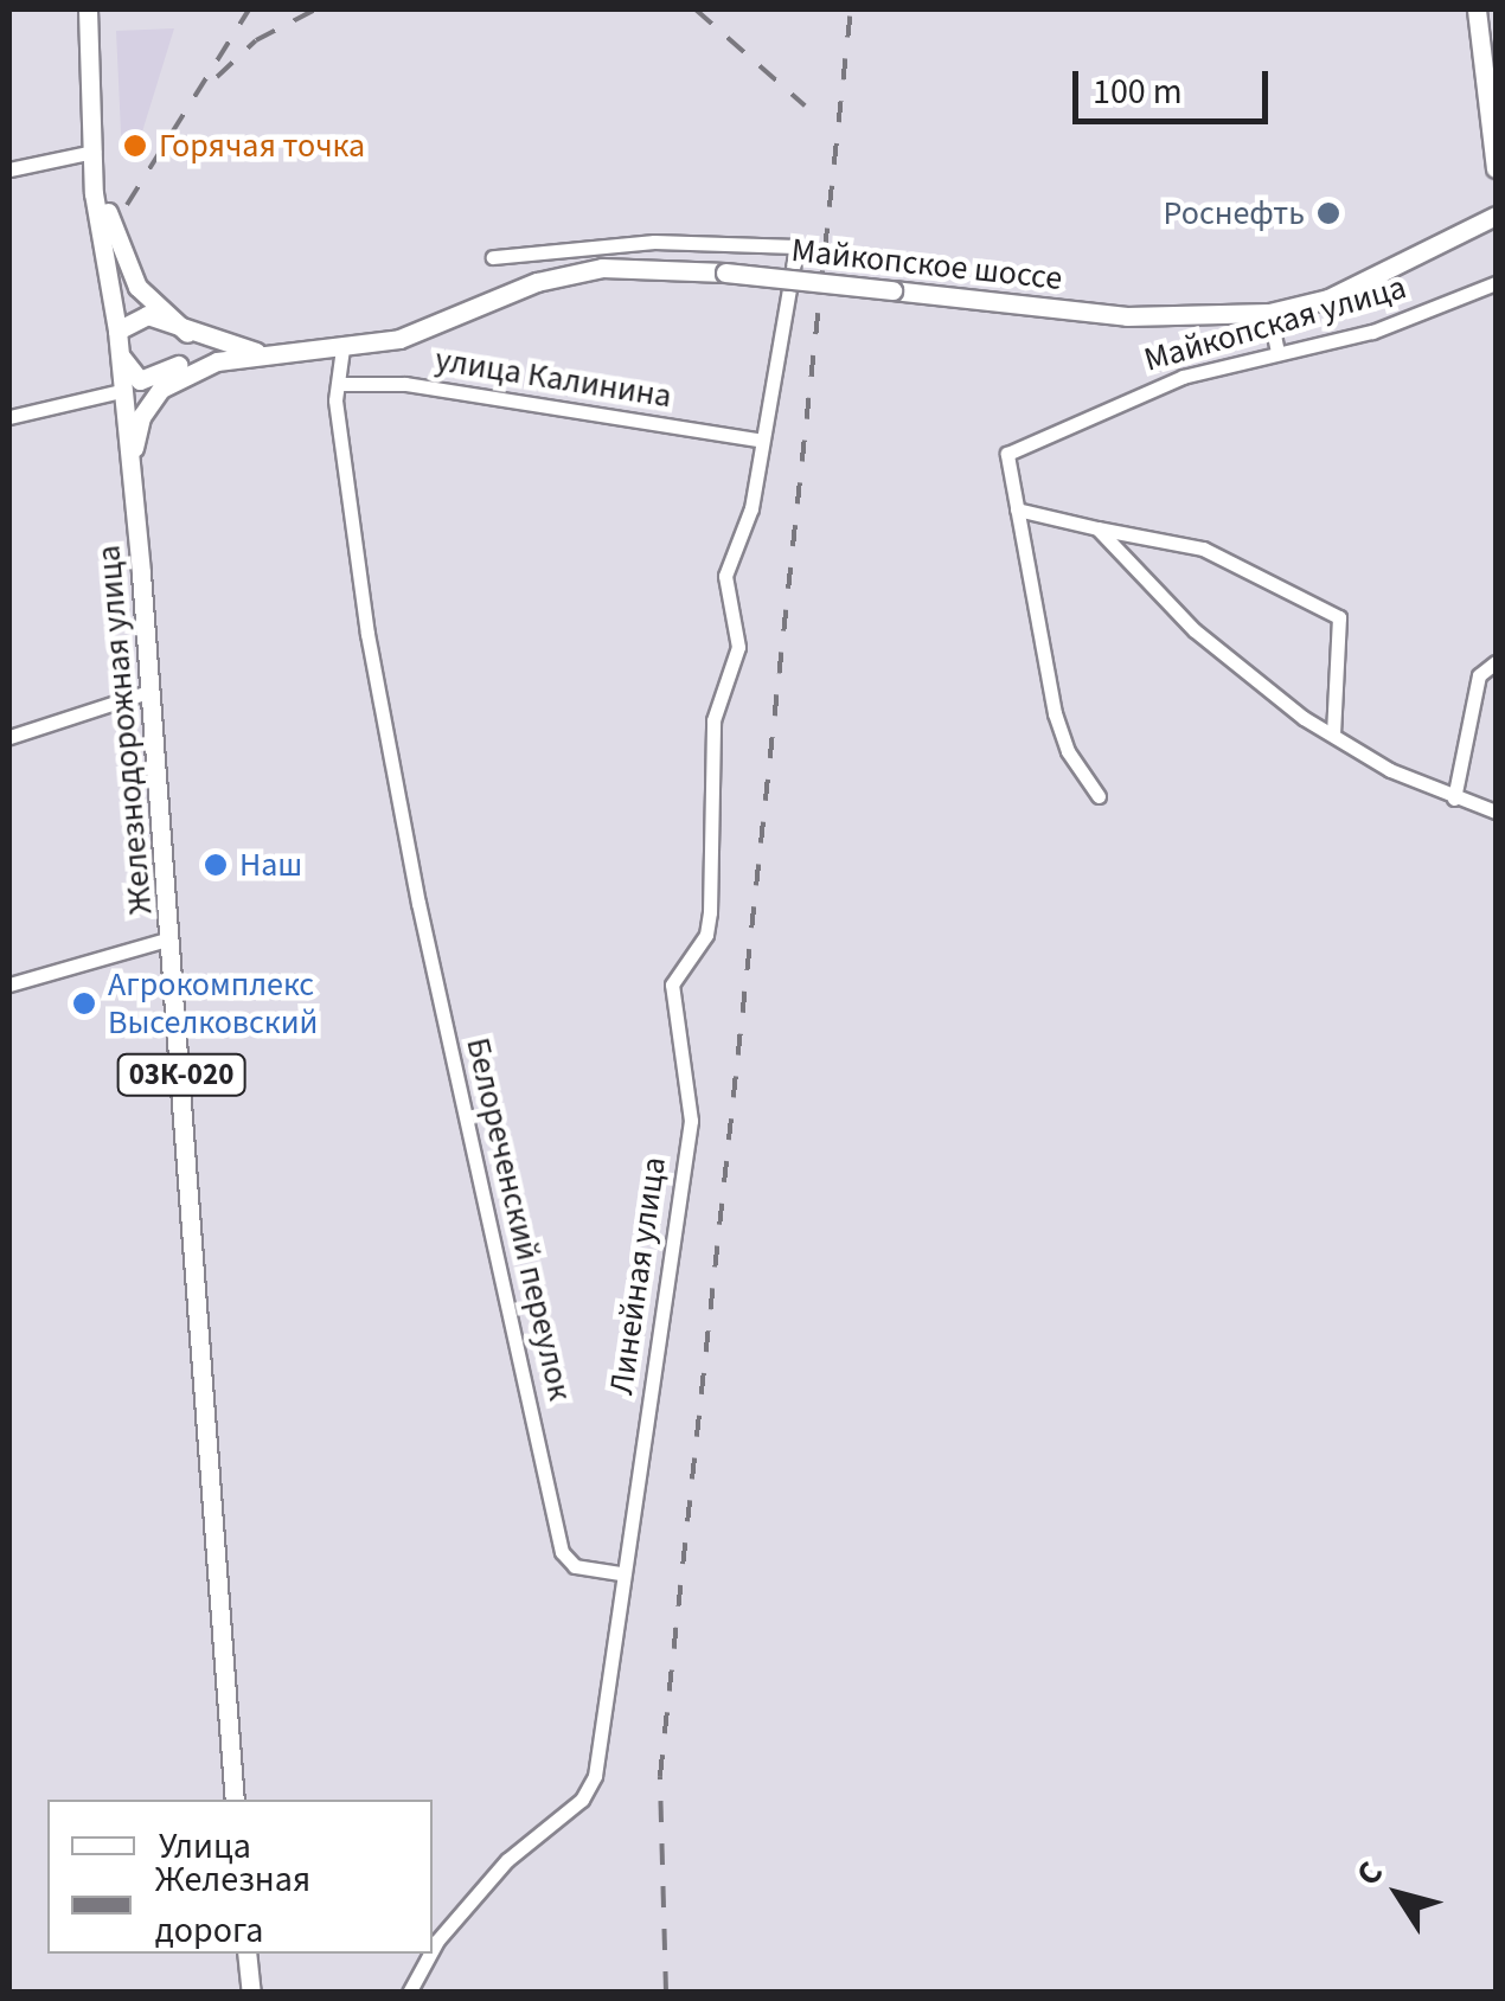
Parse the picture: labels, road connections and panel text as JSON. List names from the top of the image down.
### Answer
{
  "streets": {
    "main road": ["Майкопское шоссе", "Железнодорожная улица", "03К-020"],
    "street": [
      "Майкопская улица",
      "улица Калинина",
      "Белореченский переулок",
      "Линейная улица"
    ]
  },
  "crossings": [
    ["Майкопское шоссе", "Белореченский переулок"],
    ["улица Калинина", "Белореченский переулок"],
    ["улица Калинина", "Линейная улица"],
    ["Белореченский переулок", "Линейная улица"]
  ],
  "places": [
    "Горячая точка",
    "Роснефть",
    "Наш",
    "Агрокомплекс Выселковский"
  ],
  "legend": ["Улица", "Железная дорога"],
  "scale_bar": "100 m",
  "north": "top left"
}
